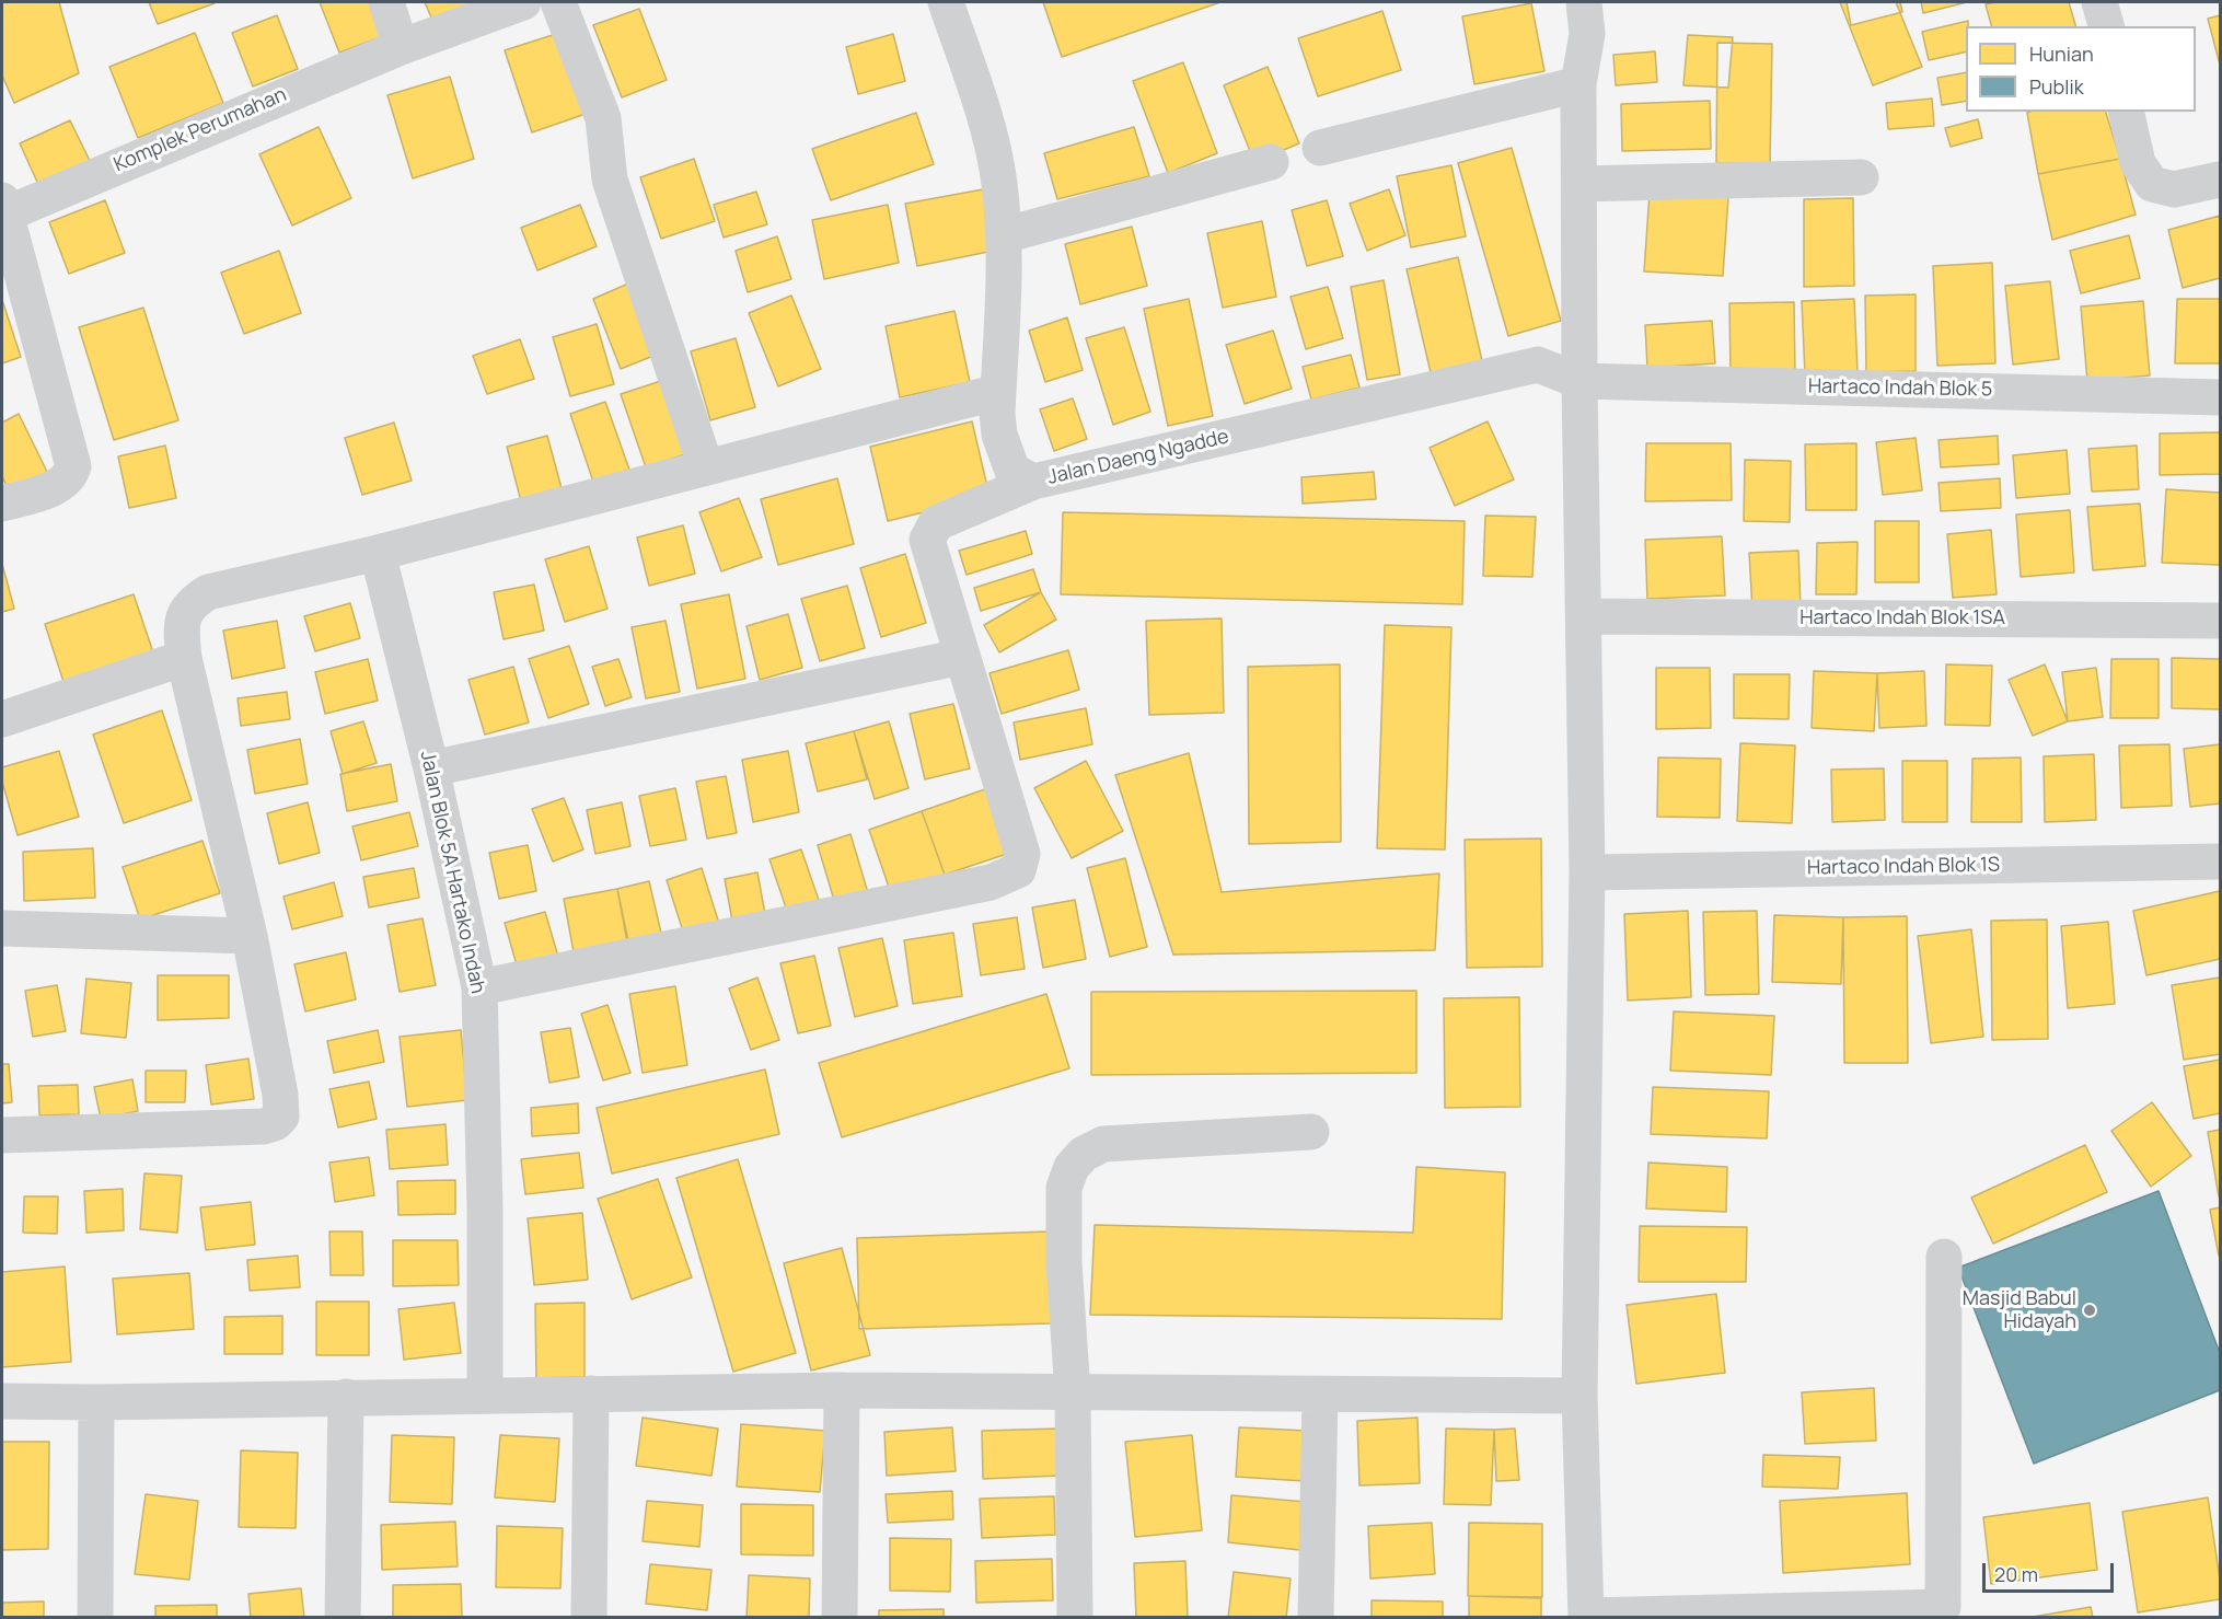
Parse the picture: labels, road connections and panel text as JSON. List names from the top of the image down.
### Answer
{
  "streets": {
    "street": [
      "Komplek Perumahan",
      "Hartaco Indah Blok 5",
      "Jalan Daeng Ngadde",
      "Hartaco Indah Blok 1SA",
      "Hartaco Indah Blok 1S",
      "Jalan Blok 5A Hartako Indah"
    ]
  },
  "crossings": [
    ["Hartaco Indah Blok 5", "Jalan Daeng Ngadde"]
  ],
  "places": ["Masjid Babul Hidayah"],
  "legend": ["Hunian", "Publik"],
  "scale_bar": "20 m"
}
